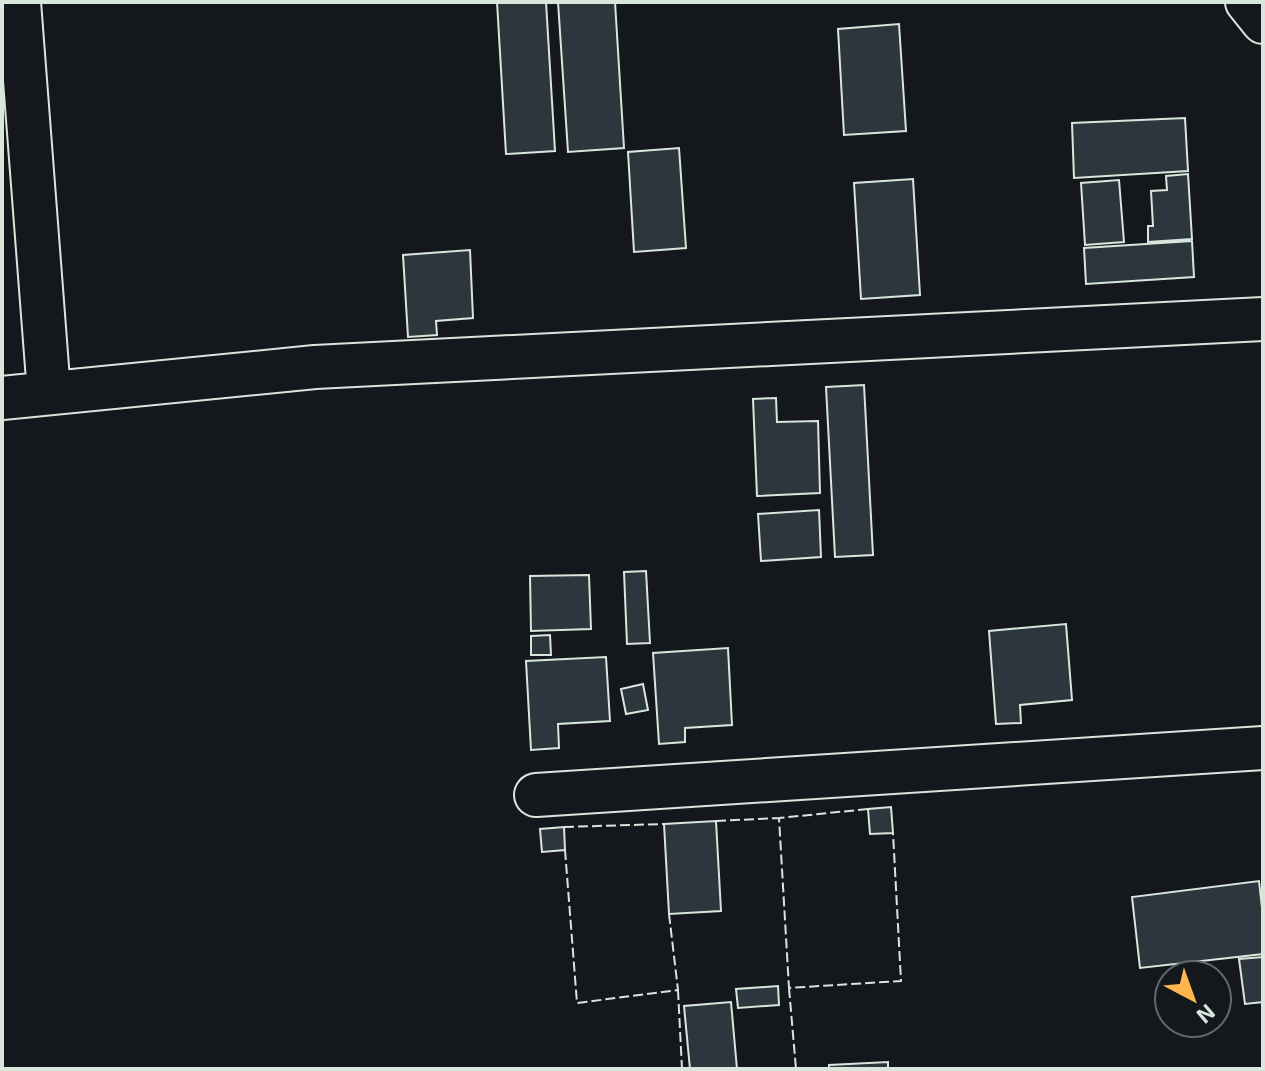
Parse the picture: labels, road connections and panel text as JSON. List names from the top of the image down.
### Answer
{
  "north": "bottom right"
}
